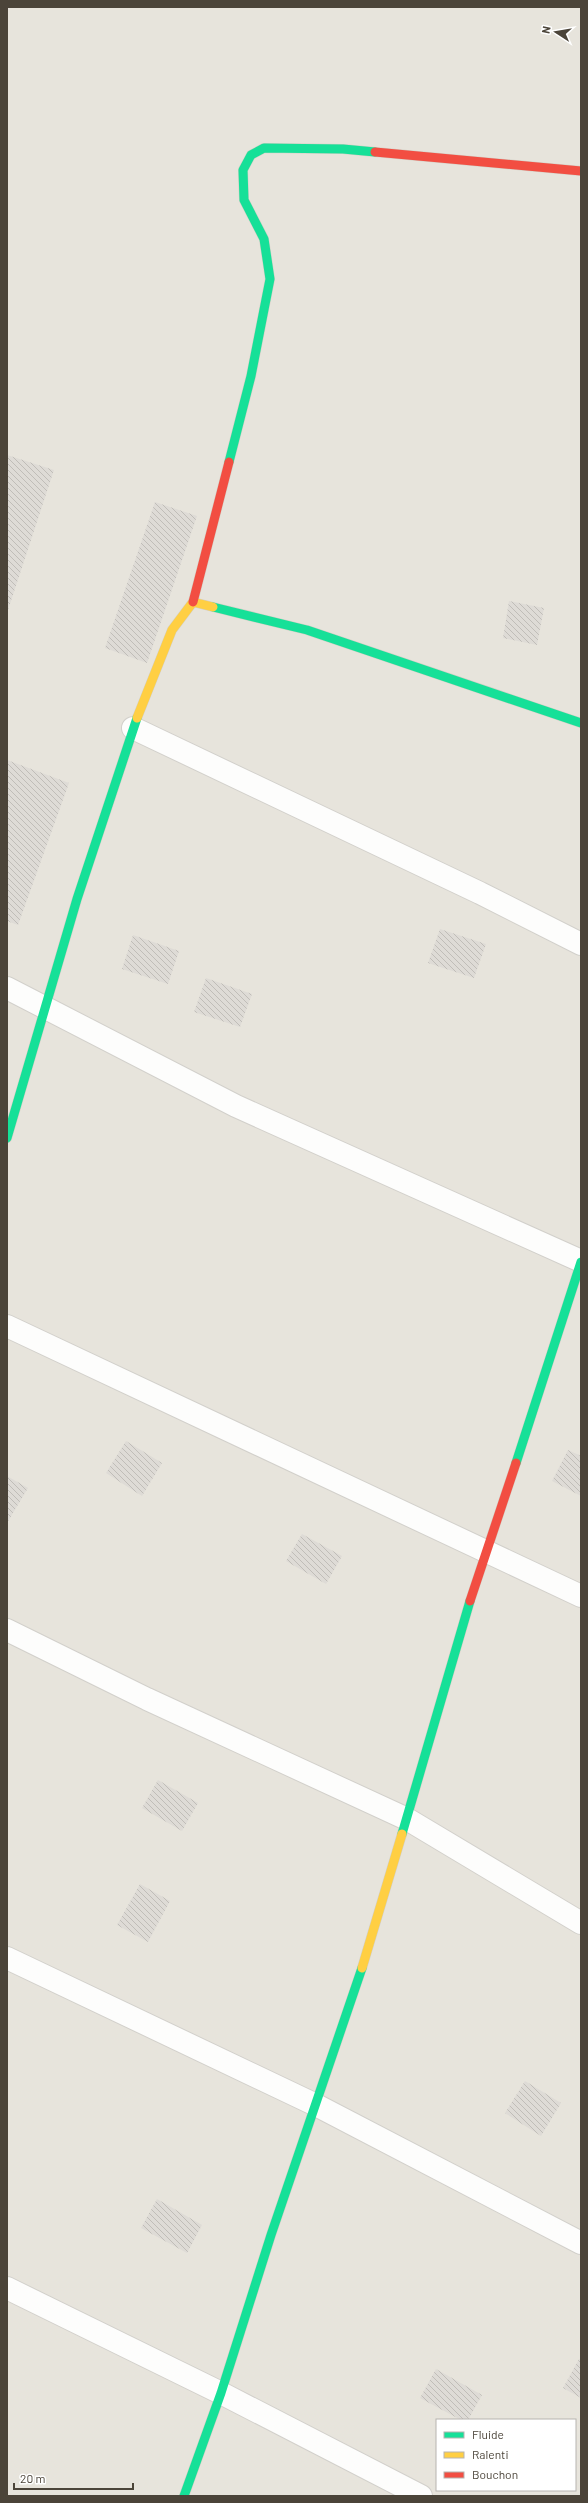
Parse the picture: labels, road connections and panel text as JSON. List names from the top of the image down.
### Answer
{
  "legend": ["Fluide", "Ralenti", "Bouchon"],
  "scale_bar": "20 m",
  "north": "left"
}
